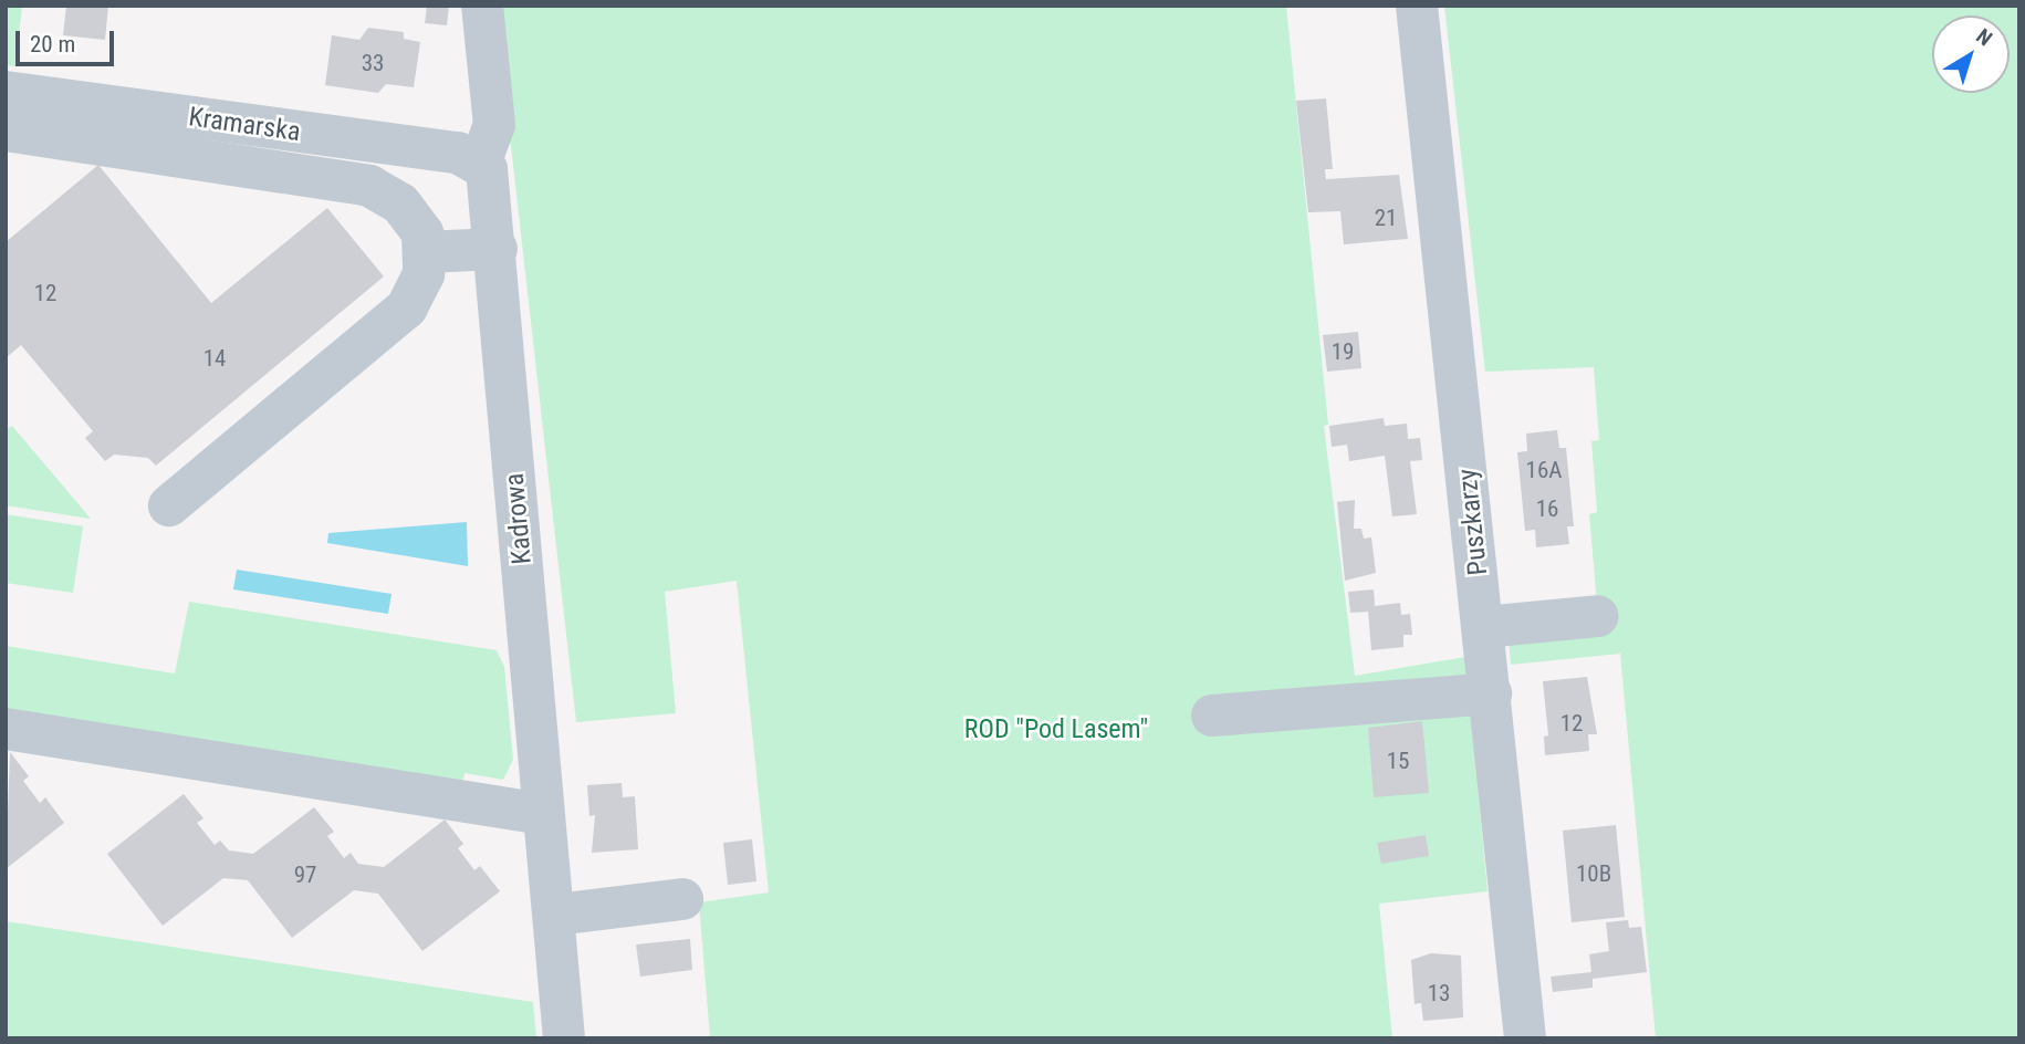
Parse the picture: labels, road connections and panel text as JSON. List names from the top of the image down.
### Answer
{
  "streets": {
    "street": ["Kramarska", "Kadrowa", "Puszkarzy"]
  },
  "crossings": [
    ["Kramarska", "Kadrowa"]
  ],
  "parks": ["ROD \"Pod Lasem\""],
  "house_numbers": [
    "33",
    "21",
    "12",
    "19",
    "14",
    "16A",
    "16",
    "12",
    "15",
    "10B",
    "97",
    "13"
  ],
  "scale_bar": "20 m",
  "north": "top right"
}
